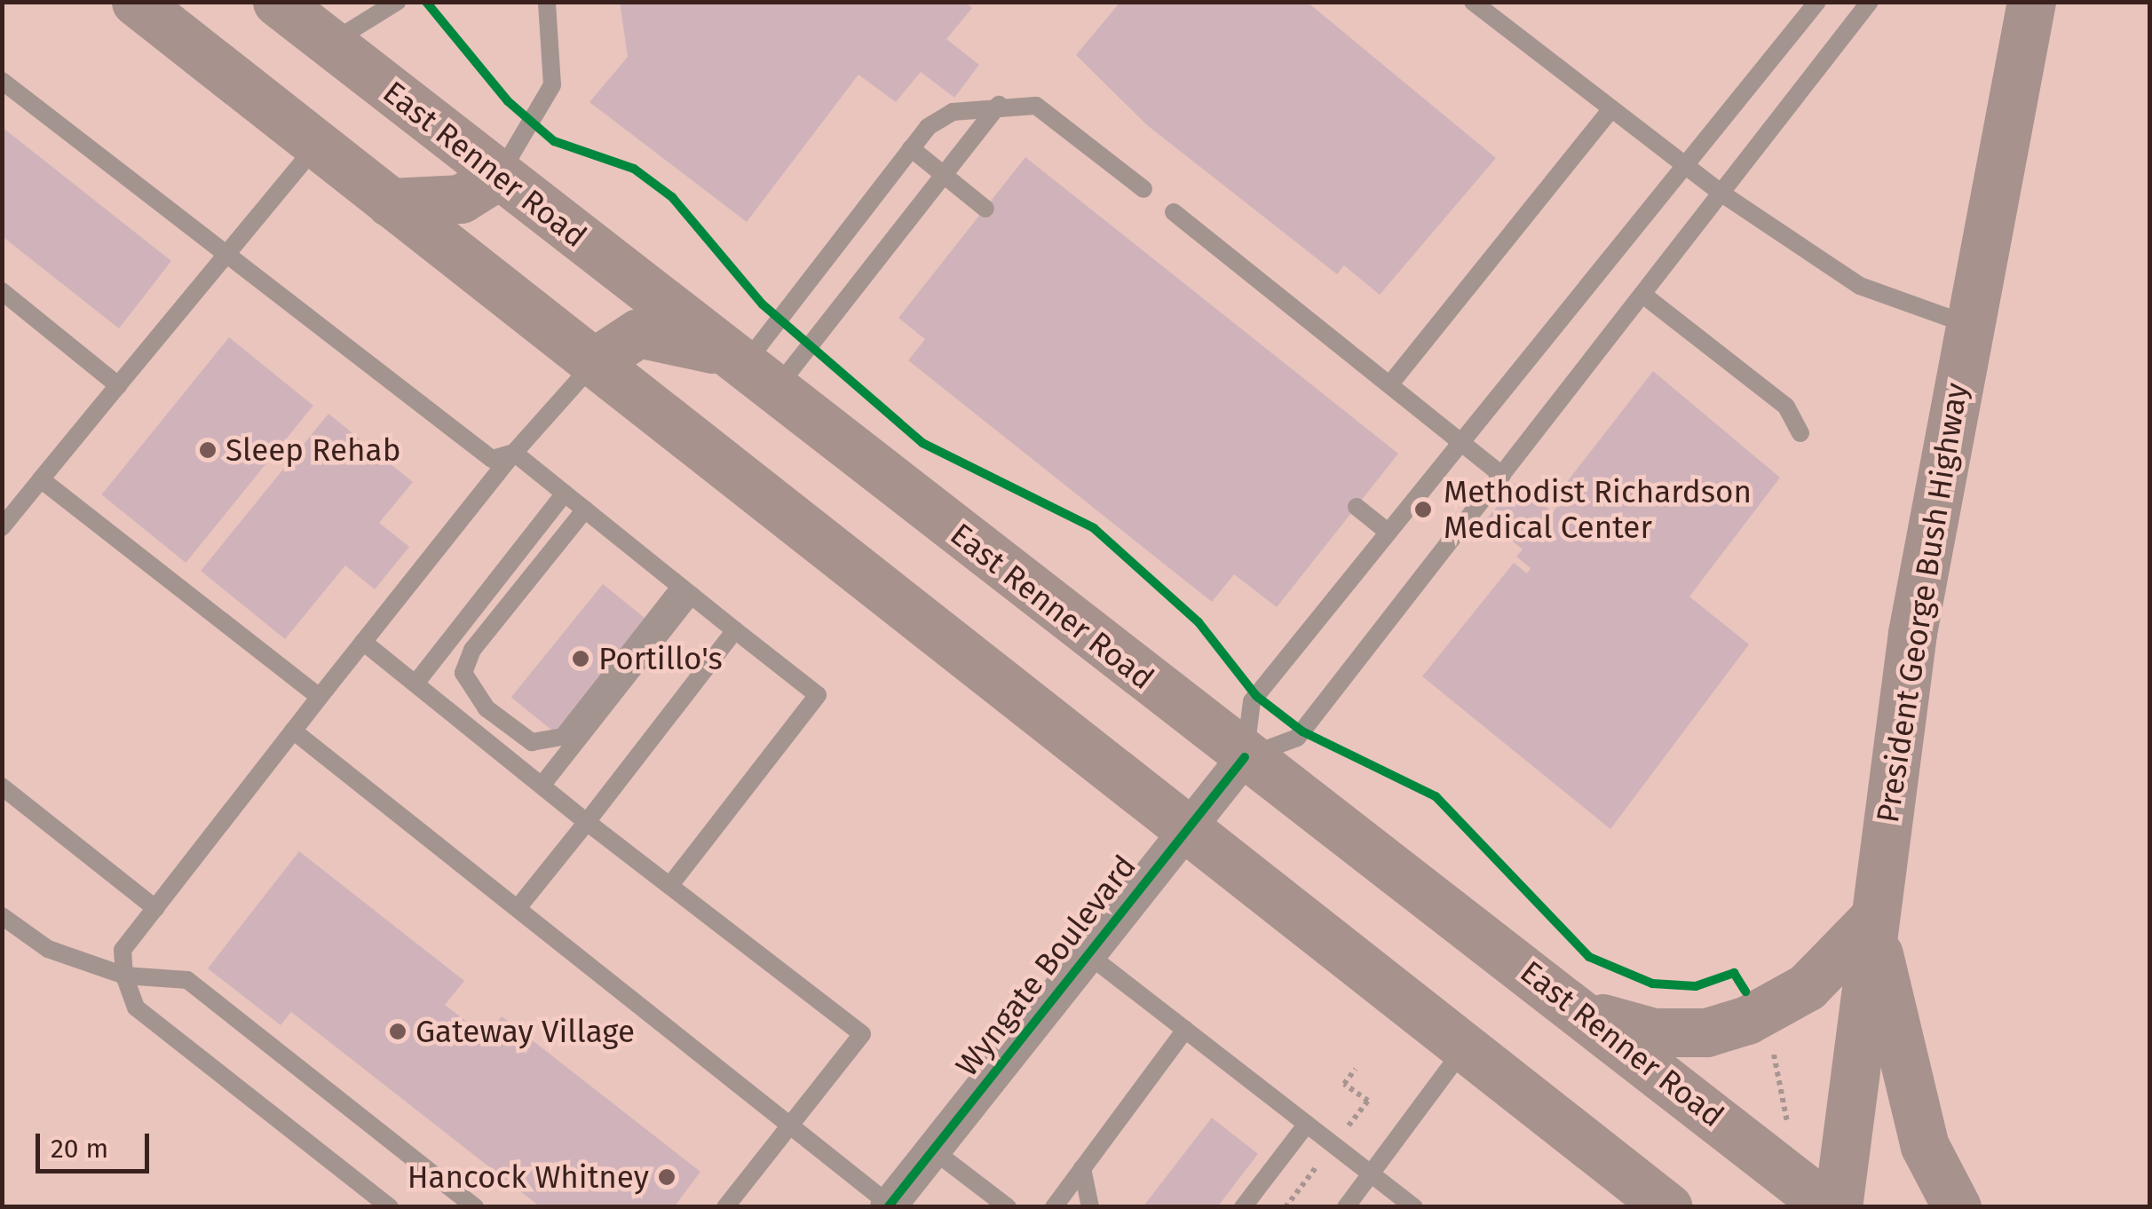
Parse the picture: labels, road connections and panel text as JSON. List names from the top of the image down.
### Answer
{
  "streets": {
    "main road": ["East Renner Road", "President George Bush Highway"],
    "street": ["Wyngate Boulevard"]
  },
  "crossings": [
    ["East Renner Road", "Wyngate Boulevard"]
  ],
  "places": [
    "Sleep Rehab",
    "Methodist Richardson Medical Center",
    "Portillo's",
    "Gateway Village",
    "Hancock Whitney"
  ],
  "scale_bar": "20 m"
}
